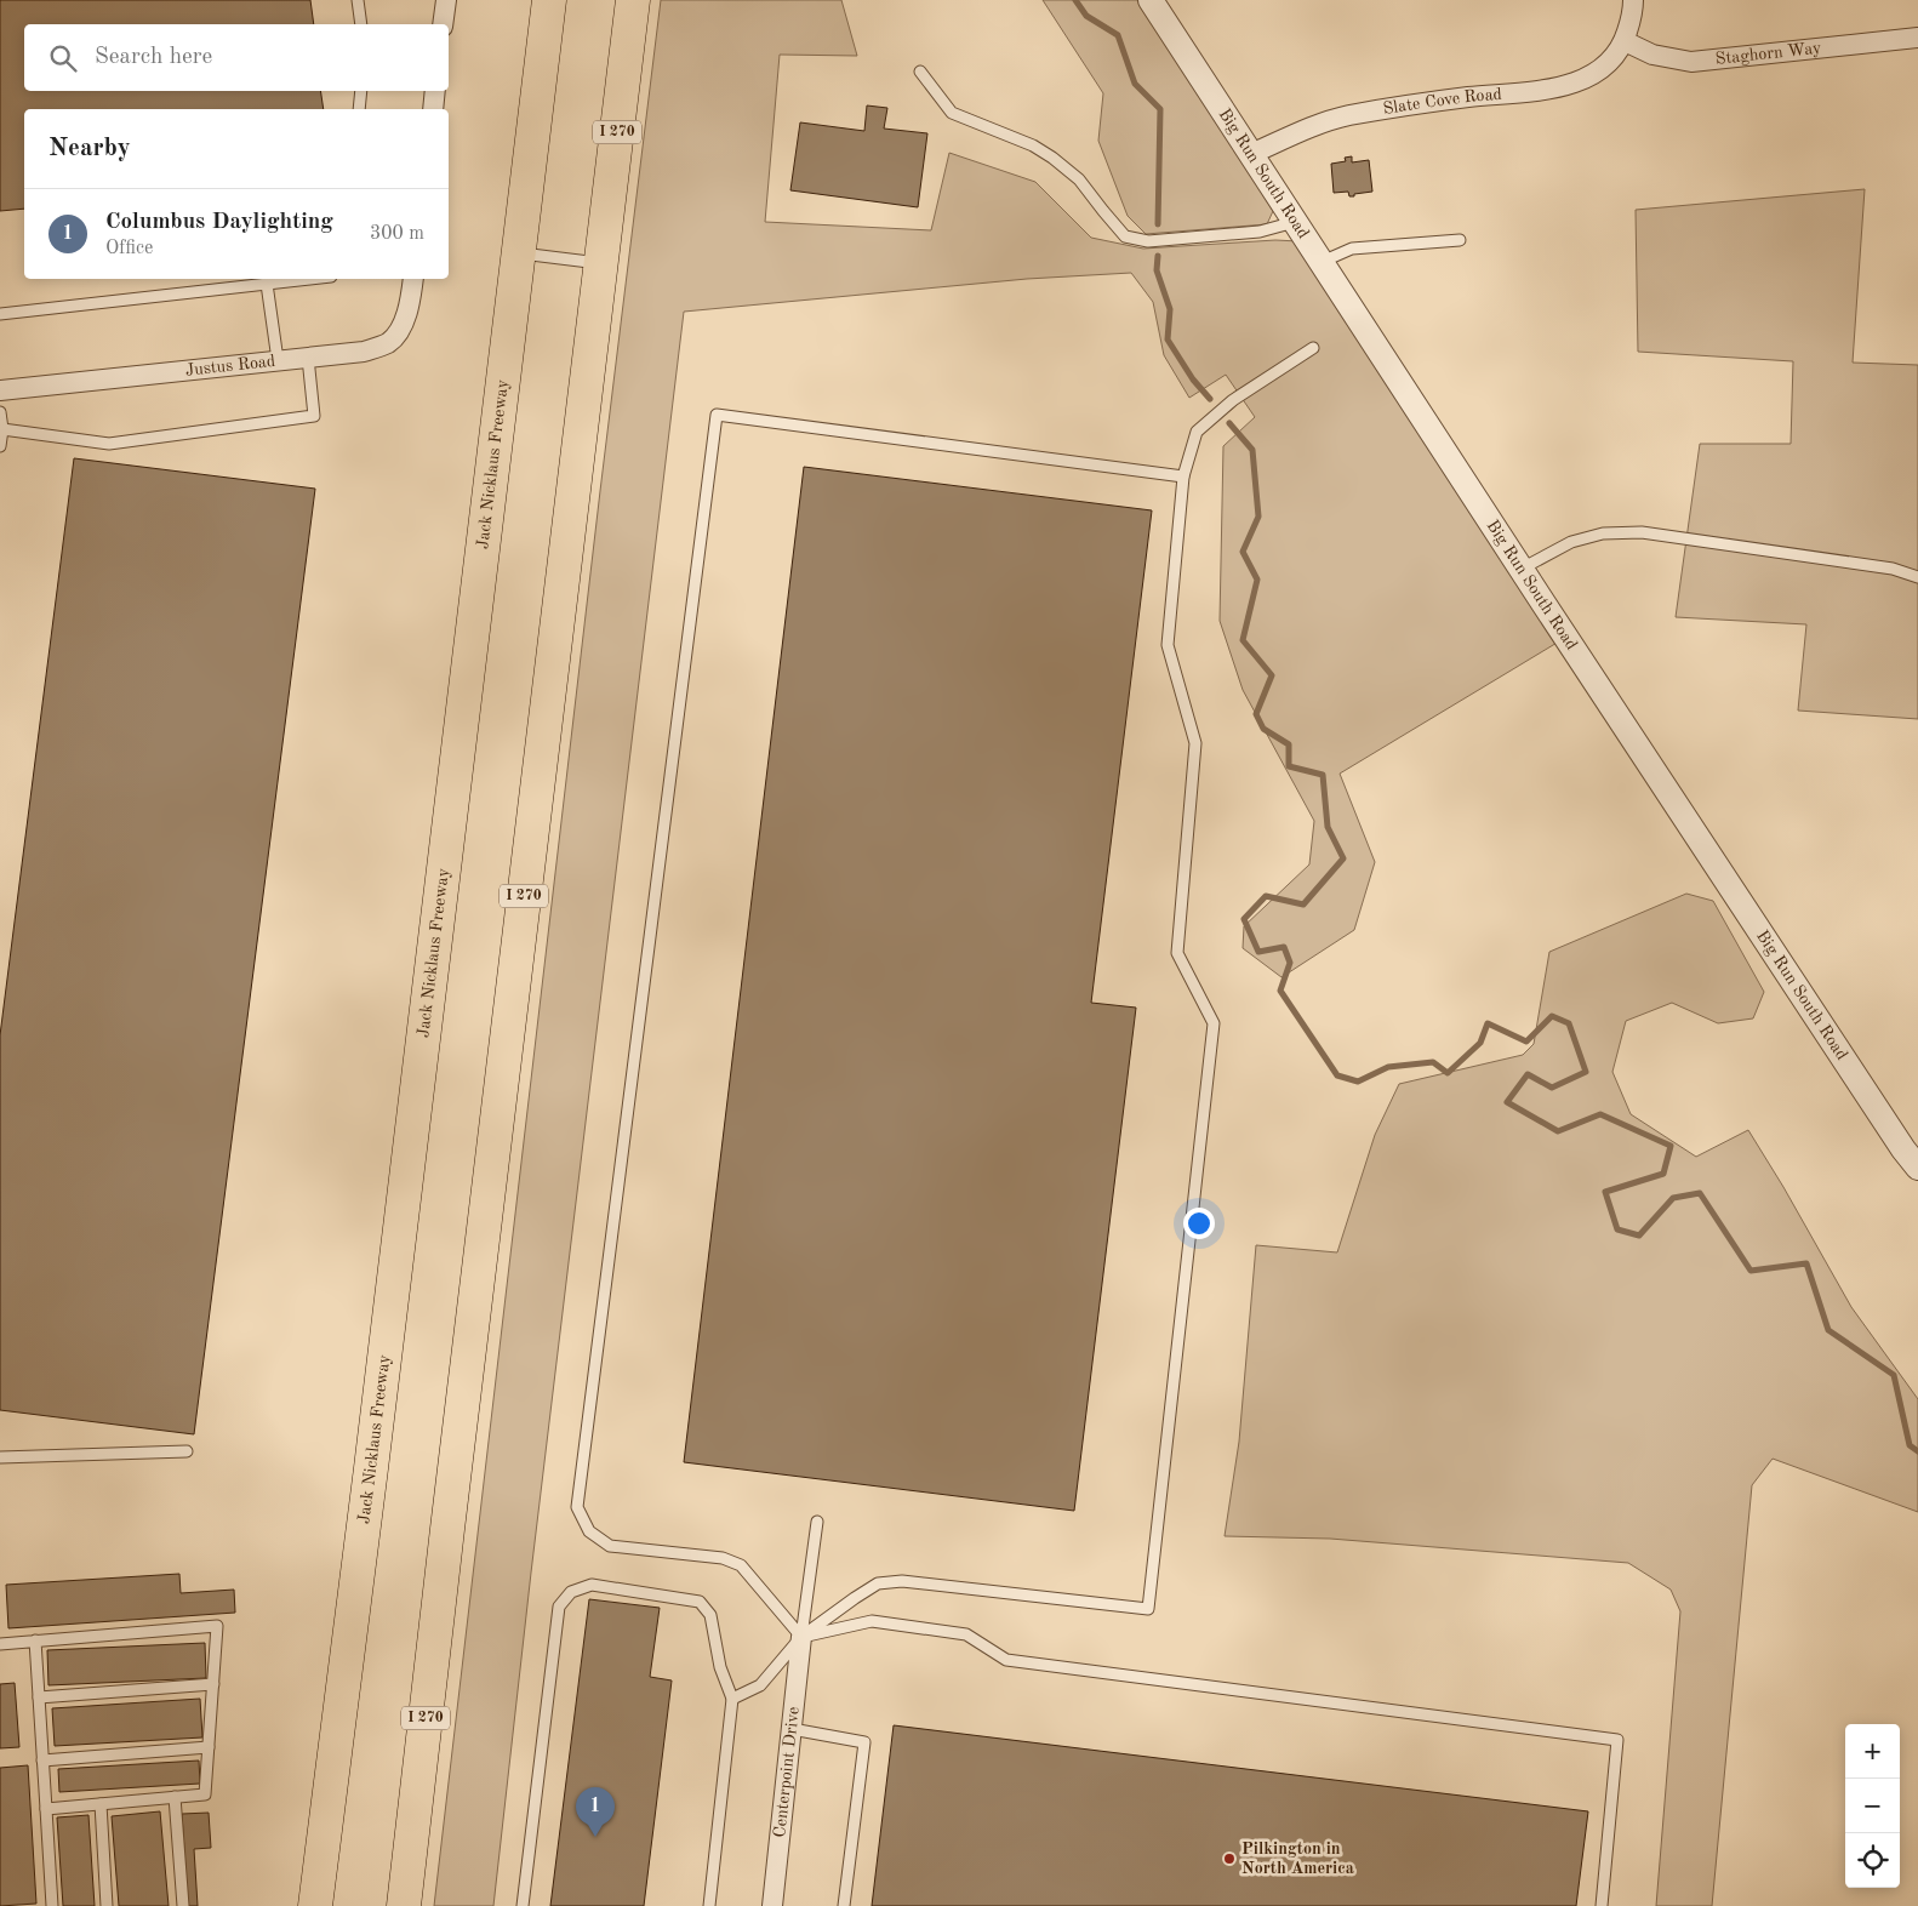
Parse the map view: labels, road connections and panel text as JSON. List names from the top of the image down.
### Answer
{
  "streets": {
    "highway": ["I 270", "Jack Nicklaus Freeway"],
    "street": [
      "Staghorn Way",
      "Slate Cove Road",
      "Big Run South Road",
      "Justus Road",
      "Centerpoint Drive"
    ]
  },
  "crossings": [
    ["Staghorn Way", "Slate Cove Road"],
    ["Slate Cove Road", "Big Run South Road"]
  ],
  "places": ["Pilkington in North America"],
  "page": {
    "search": "Search here",
    "heading": "Nearby",
    "list": [
      {
        "mark": "1",
        "name": "Columbus Daylighting",
        "note": "Office",
        "value": "300 m"
      }
    ],
    "map_buttons": ["+", "−"],
    "pins": "1"
  }
}
